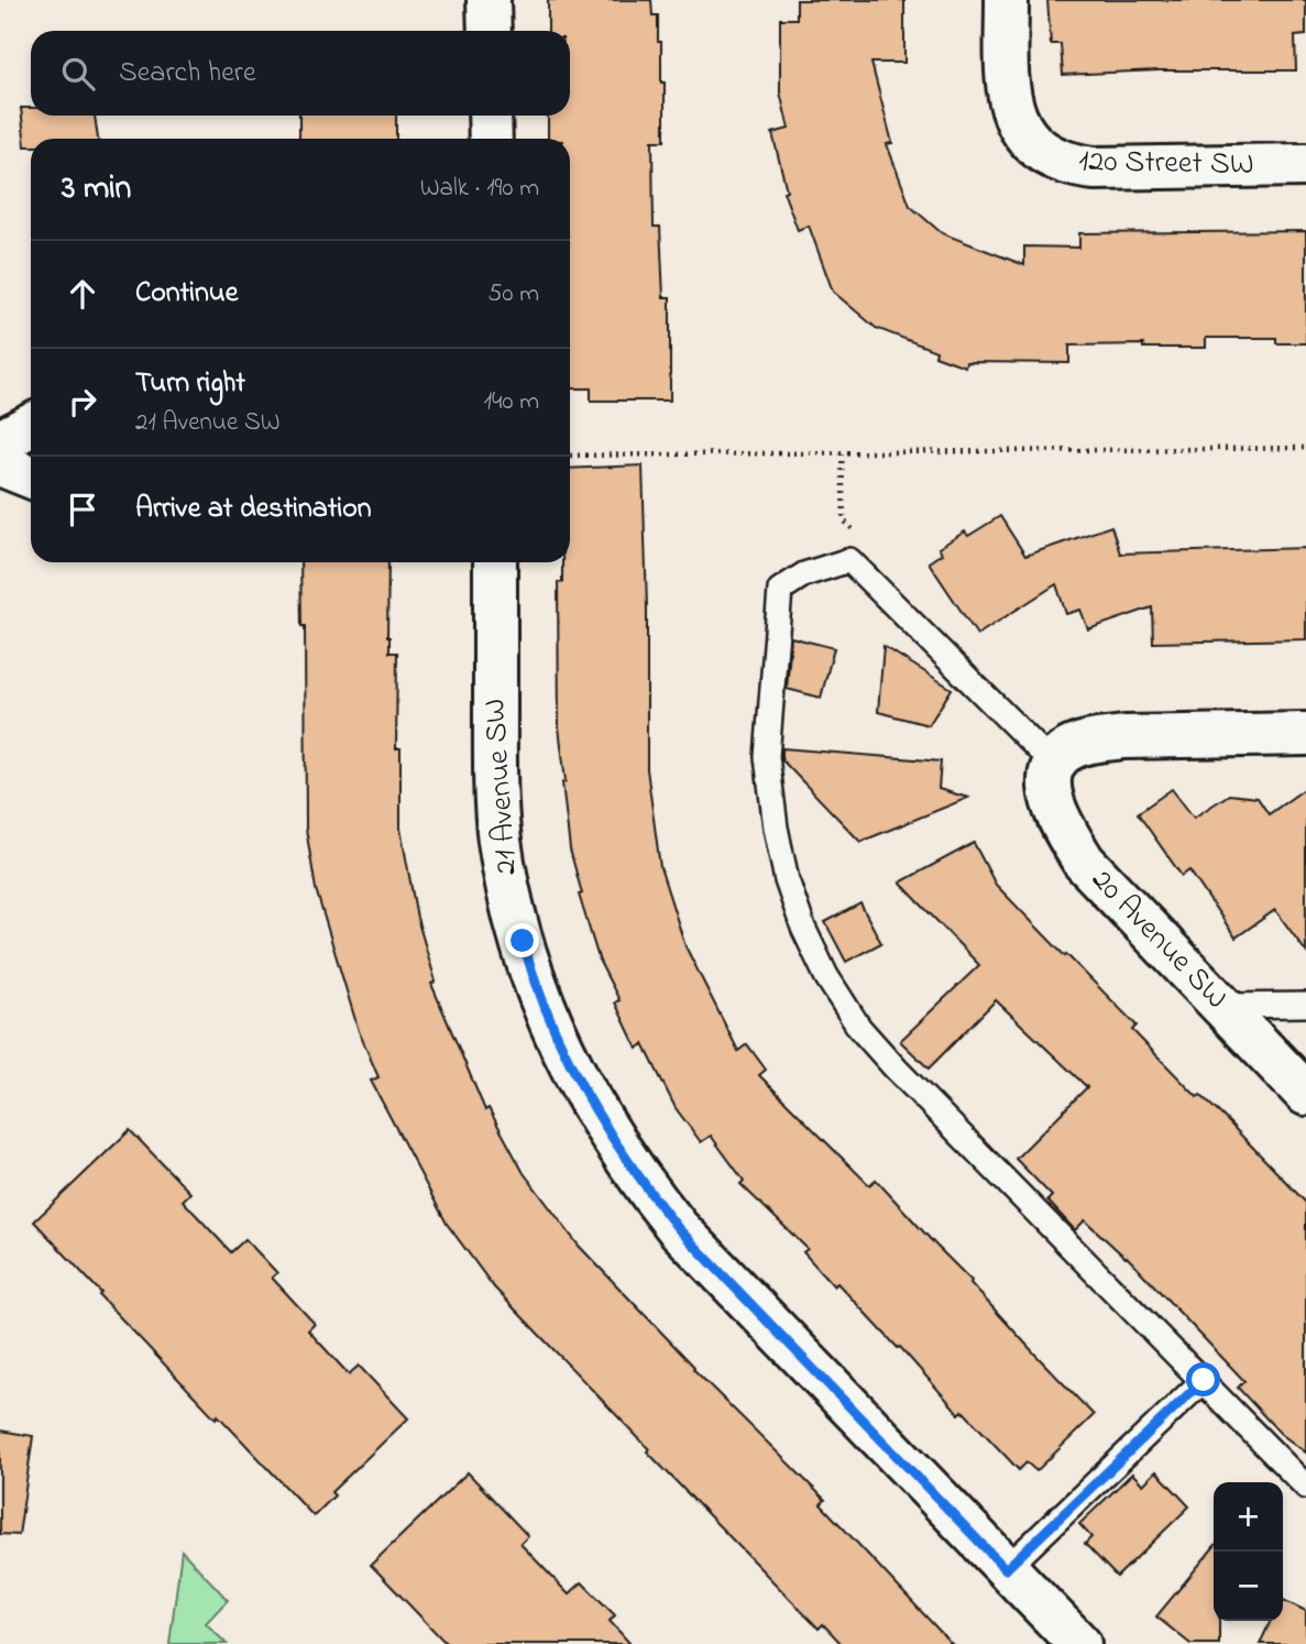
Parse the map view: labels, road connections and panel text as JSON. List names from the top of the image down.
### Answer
{
  "streets": {
    "street": ["120 Street SW", "21 Avenue SW", "20 Avenue SW"]
  },
  "page": {
    "search": "Search here",
    "heading": ["3 min", "Walk · 190 m"],
    "list": [
      ["Continue", "50 m"],
      ["Turn right", "21 Avenue SW", "140 m"],
      "Arrive at destination"
    ],
    "map_buttons": ["+", "−"]
  }
}
